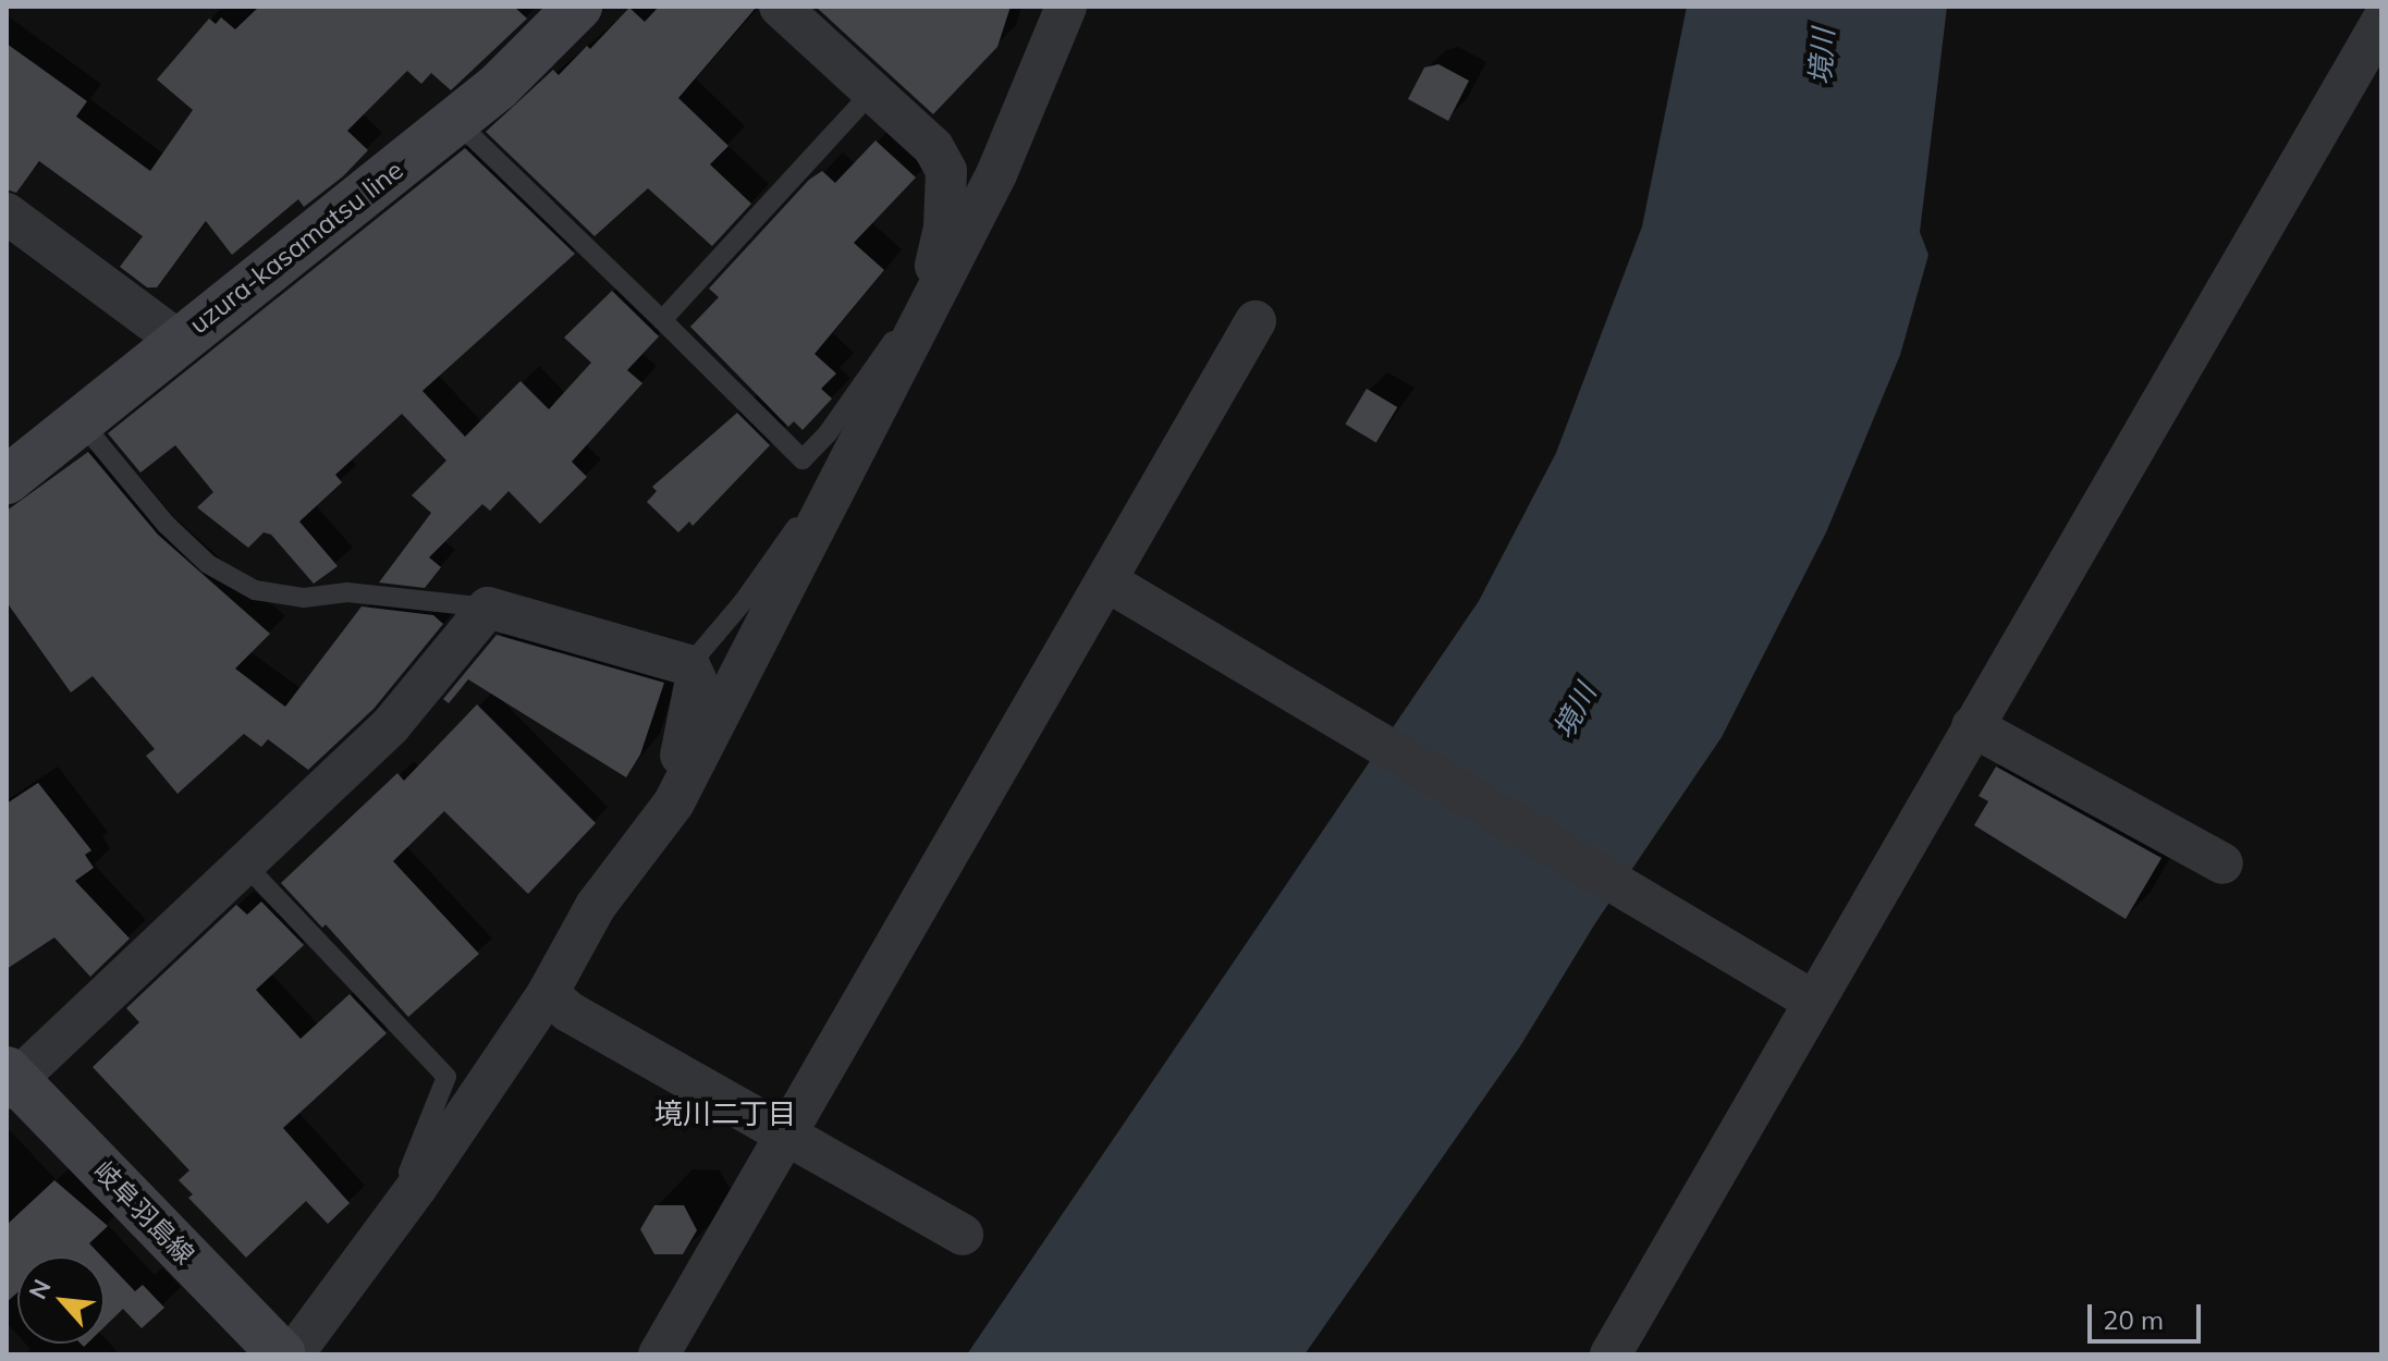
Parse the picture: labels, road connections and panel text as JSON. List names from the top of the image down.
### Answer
{
  "streets": {
    "main road": ["uzura-kasamatsu line", "岐阜羽島線"]
  },
  "districts": ["境川二丁目"],
  "water": ["境川"],
  "scale_bar": "20 m",
  "north": "top left"
}
